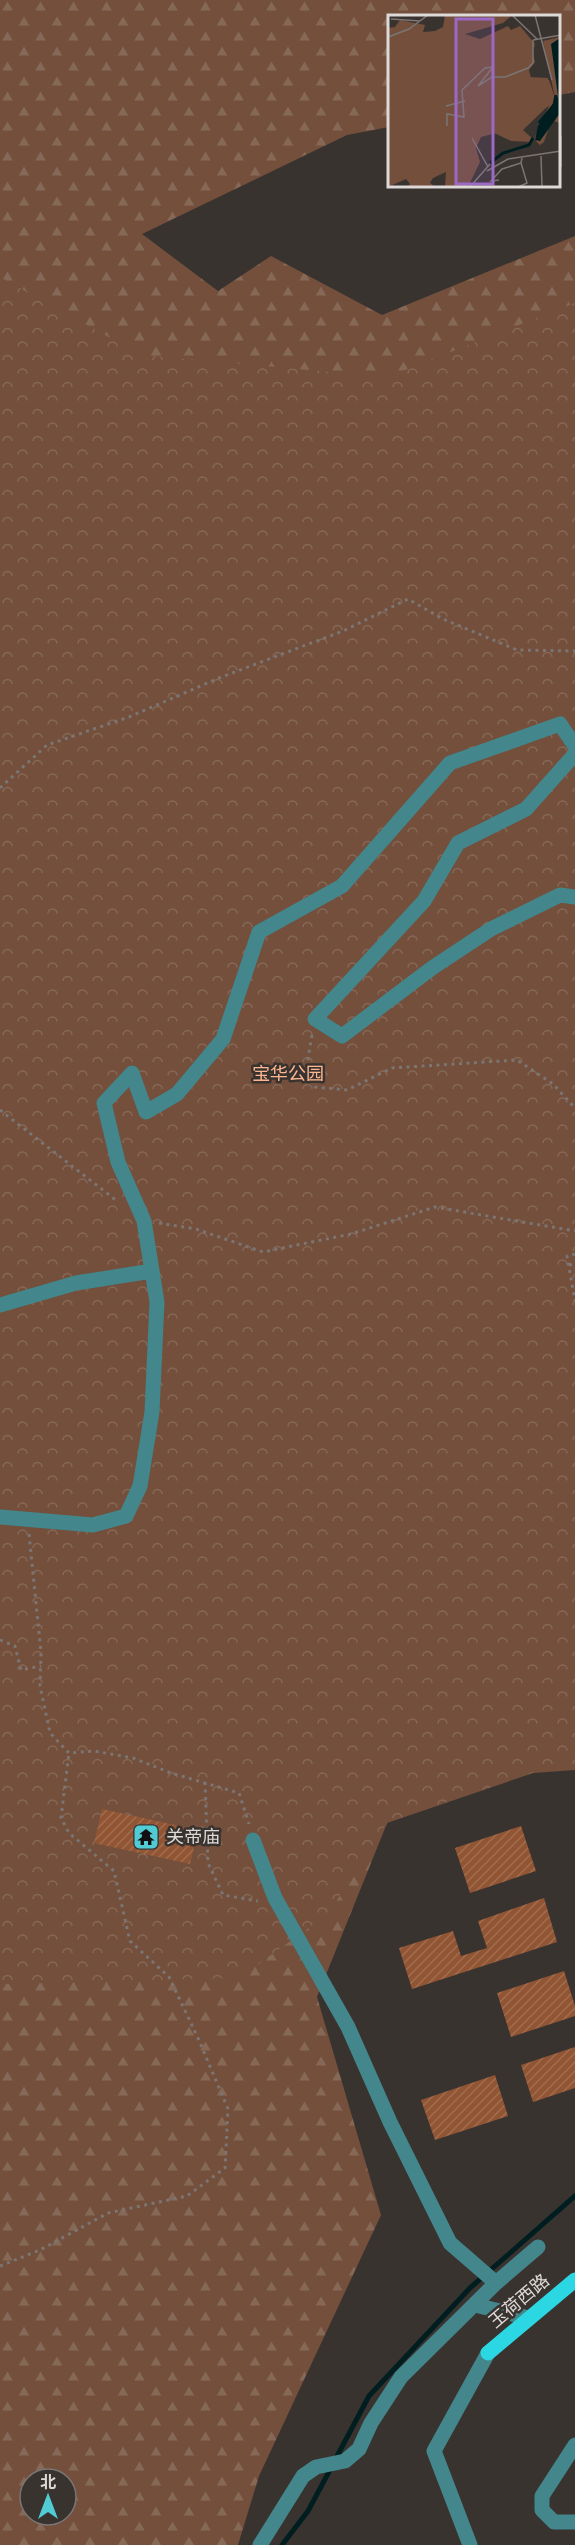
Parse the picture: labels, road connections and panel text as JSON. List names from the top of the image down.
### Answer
{
  "streets": {
    "main road": ["玉荷西路"]
  },
  "parks": ["宝华公园"],
  "places": {
    "temple": ["关帝庙"]
  },
  "north": "top"
}
